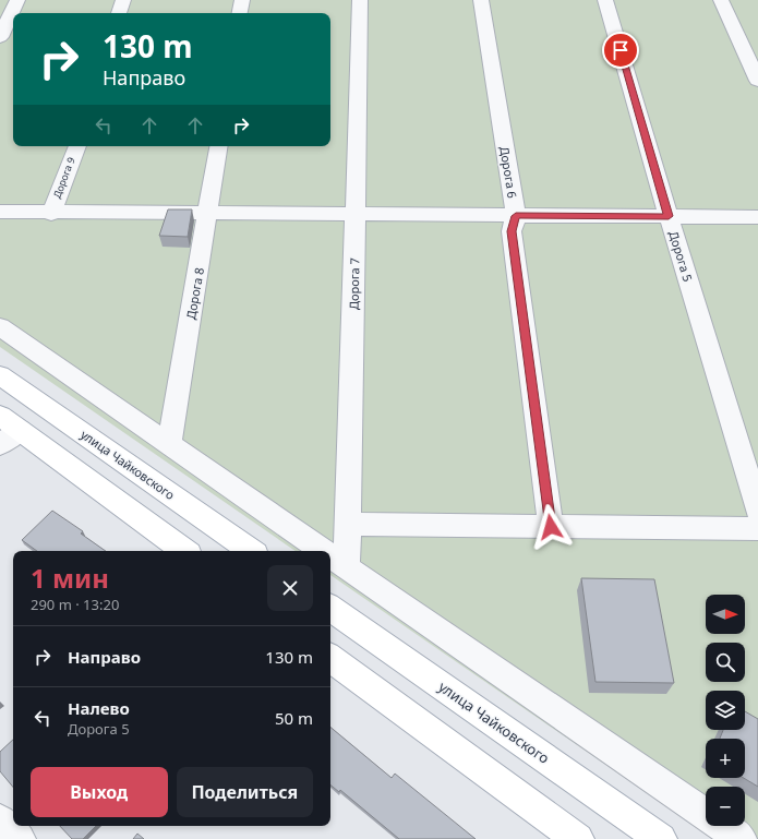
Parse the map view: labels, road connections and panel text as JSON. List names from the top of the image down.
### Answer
{
  "streets": {
    "main road": ["улица Чайковского"],
    "street": [
      "Дорога 6",
      "Дорога 9",
      "Дорога 5",
      "Дорога 7",
      "Дорога 8"
    ]
  },
  "north": "right",
  "page": {
    "turn": ["130 m", "Направо"],
    "heading": ["1 мин", "290 m · 13:20"],
    "map_buttons": ["+", "−"],
    "list": [
      {
        "name": "Направо",
        "value": "130 m"
      },
      {
        "name": "Налево",
        "note": "Дорога 5",
        "value": "50 m"
      }
    ],
    "buttons": ["Выход", "Поделиться"]
  }
}
